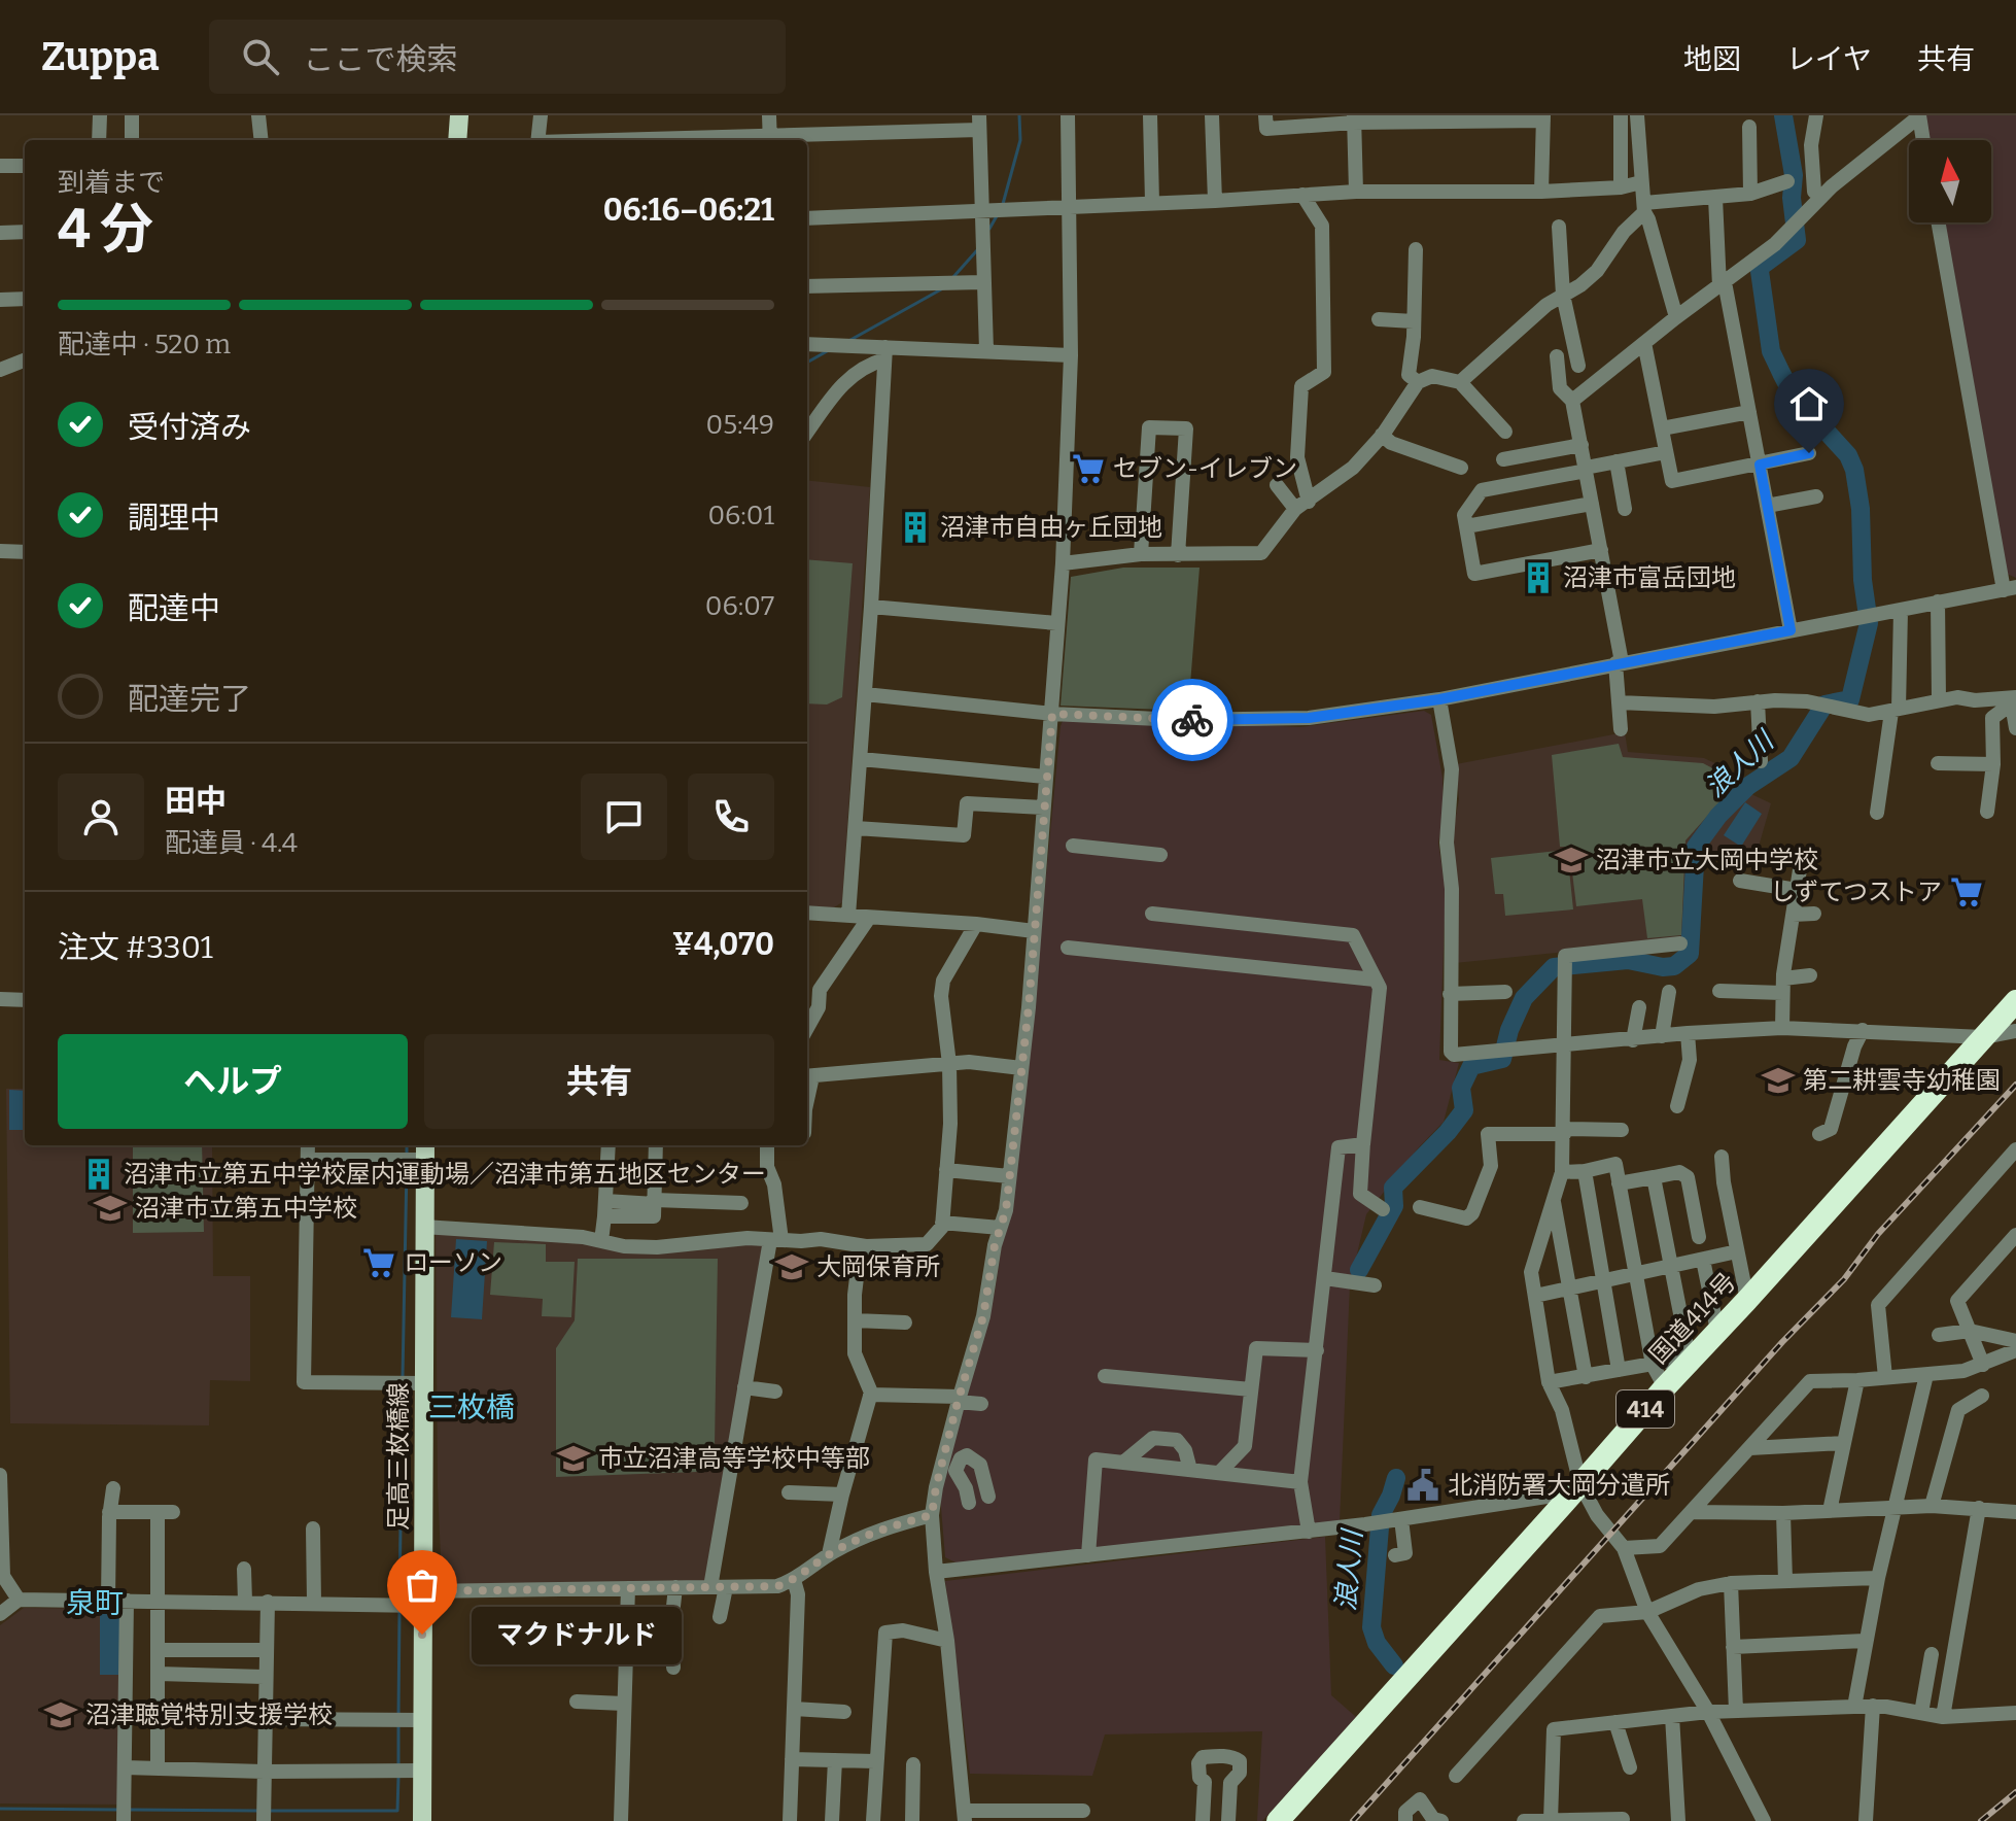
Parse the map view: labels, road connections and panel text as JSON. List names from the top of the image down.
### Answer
{
  "streets": {
    "highway": ["国道414号", "414"],
    "main road": ["足高三枚橋線"]
  },
  "districts": ["三枚橋", "泉町"],
  "water": ["浪人川"],
  "places": {
    "supermarket": ["セブン-イレブン", "しずてつストア", "ローソン"],
    "building": ["沼津市自由ヶ丘団地", "沼津市富岳団地", "沼津市立第五中学校屋内運動場／沼津市第五地区センター"],
    "school or university": [
      "沼津市立大岡中学校",
      "第二耕雲寺幼稚園",
      "沼津市立第五中学校",
      "大岡保育所",
      "市立沼津高等学校中等部",
      "沼津聴覚特別支援学校"
    ],
    "public building": ["北消防署大岡分遣所"],
    "other": ["マクドナルド"]
  },
  "north": "top",
  "page": {
    "header": "Zuppa",
    "search": "ここで検索",
    "nav": ["地図", "レイヤ", "共有"],
    "heading": ["4 分", "到着まで", "06:16–06:21"],
    "panel": [
      "田中",
      "配達員 · 4.4",
      "注文 #3301",
      "¥4,070"
    ],
    "bar": "配達中 · 520 m",
    "list": [
      ["受付済み", "05:49"],
      ["調理中", "06:01"],
      ["配達中", "06:07"],
      "配達完了"
    ],
    "buttons": ["ヘルプ", "共有"],
    "bubble": "マクドナルド"
  }
}
